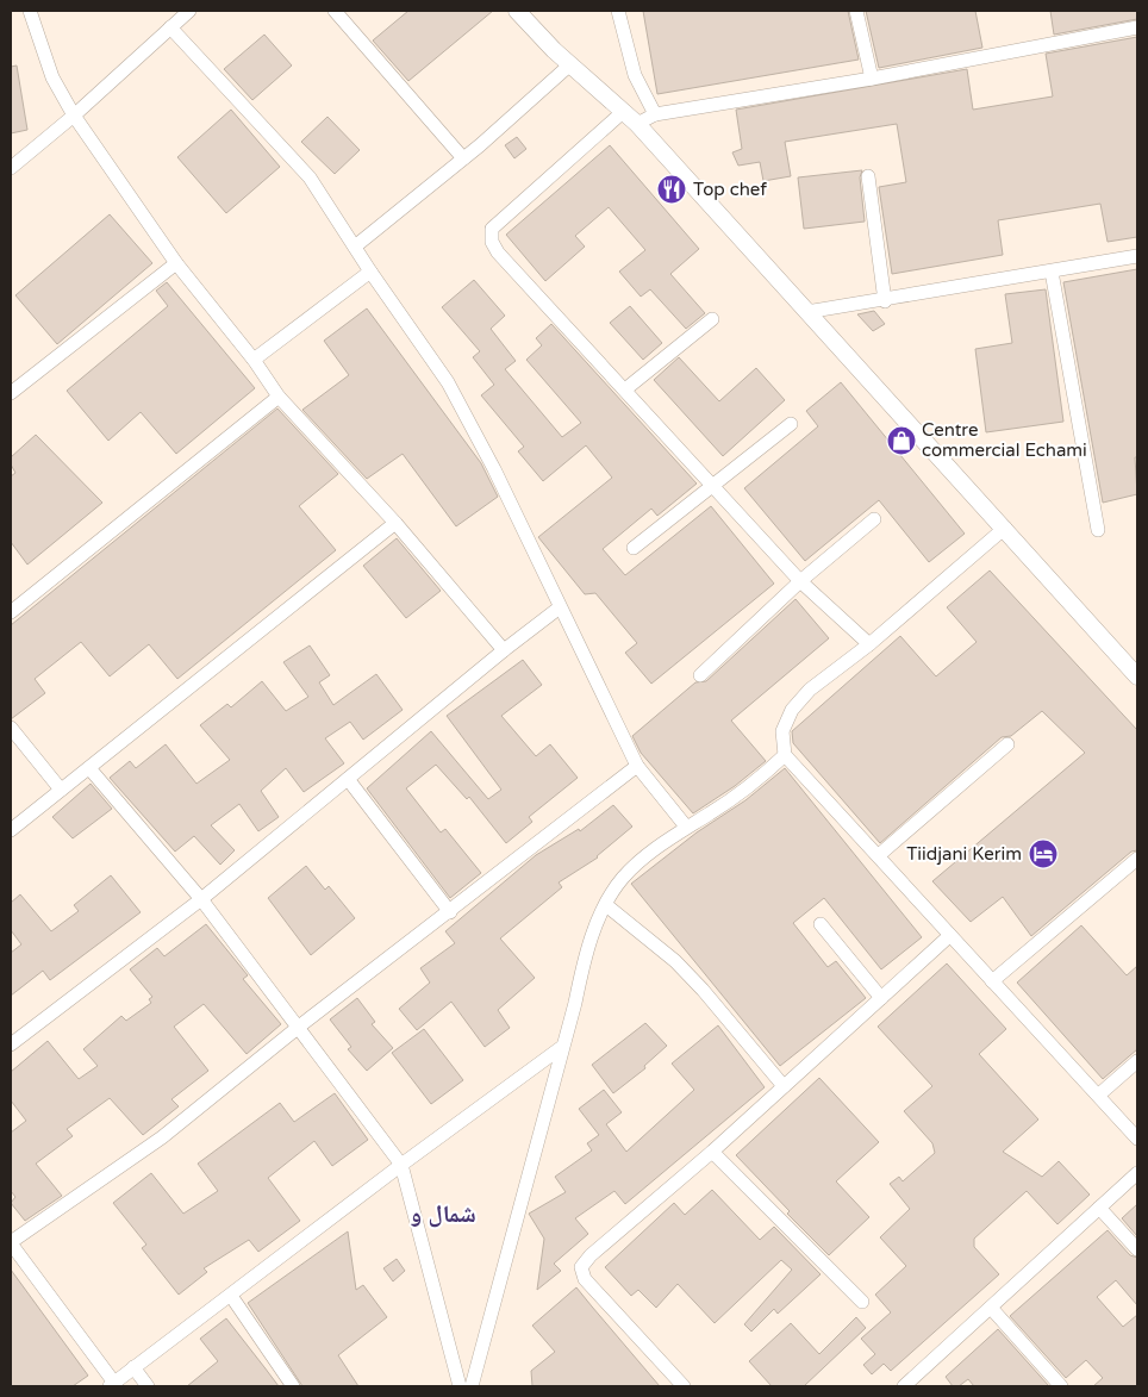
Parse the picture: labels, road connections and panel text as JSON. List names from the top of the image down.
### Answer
{
  "districts": ["شمال و"],
  "places": {
    "restaurant": ["Top chef"],
    "shop": ["Centre commercial Echami"],
    "hotel": ["Tiidjani Kerim"]
  }
}
